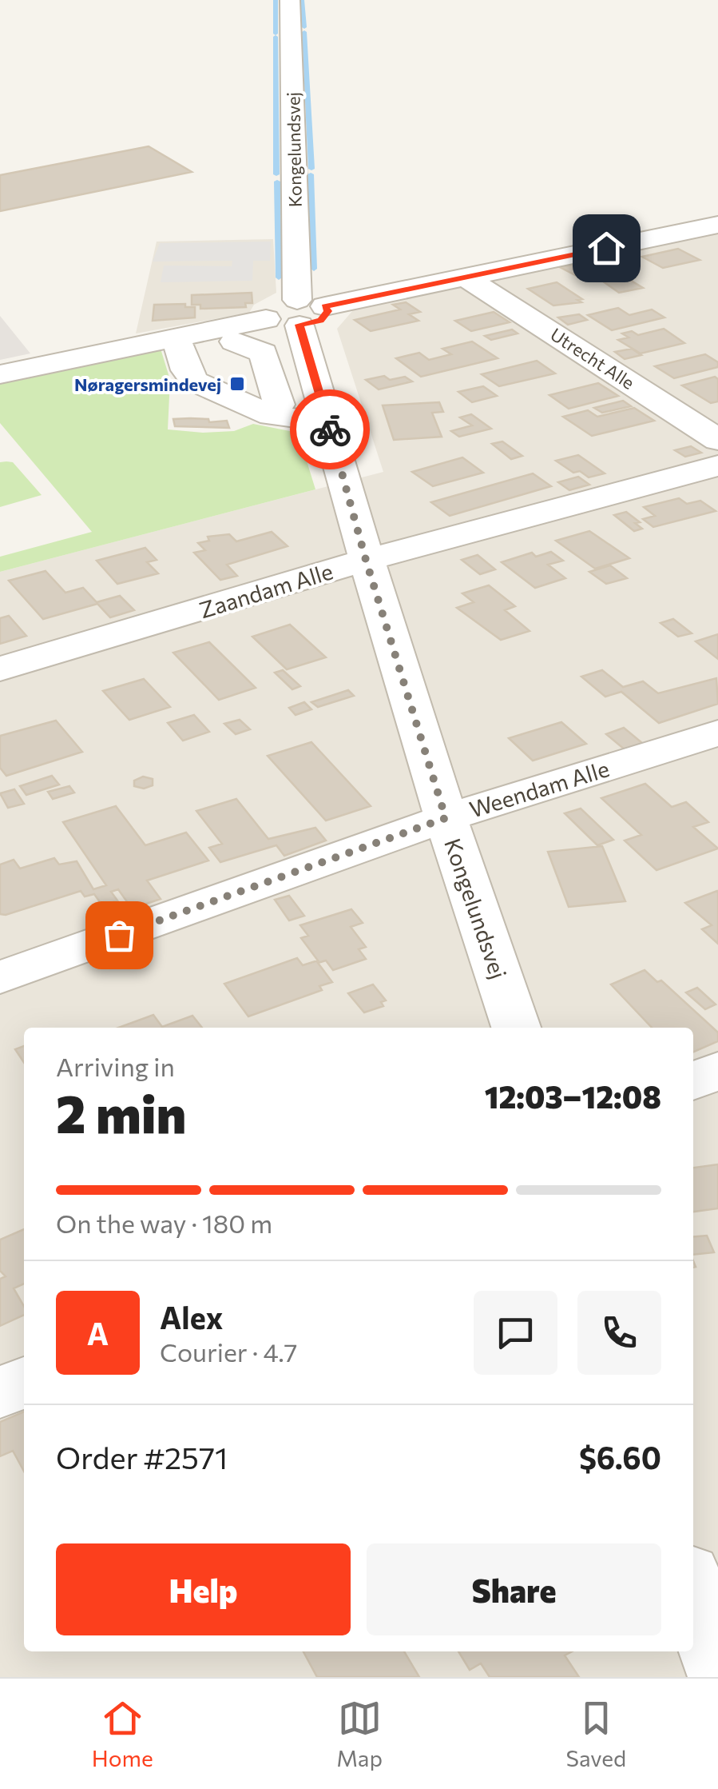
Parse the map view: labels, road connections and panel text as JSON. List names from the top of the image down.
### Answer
{
  "streets": {
    "street": [
      "Kongelundsvej",
      "Utrecht Alle",
      "Zaandam Alle",
      "Weendam Alle"
    ]
  },
  "crossings": [
    ["Kongelundsvej", "Zaandam Alle"],
    ["Kongelundsvej", "Weendam Alle"]
  ],
  "places": {
    "transit": ["Nøragersmindevej"]
  },
  "page": {
    "heading": ["2 min", "Arriving in", "12:03–12:08"],
    "panel": [
      "Alex",
      "Courier · 4.7",
      "Order #2571",
      "$6.60"
    ],
    "bar": "On the way · 180 m",
    "round": "A",
    "buttons": ["Help", "Share"],
    "tabs": ["Home", "Map", "Saved"]
  }
}
